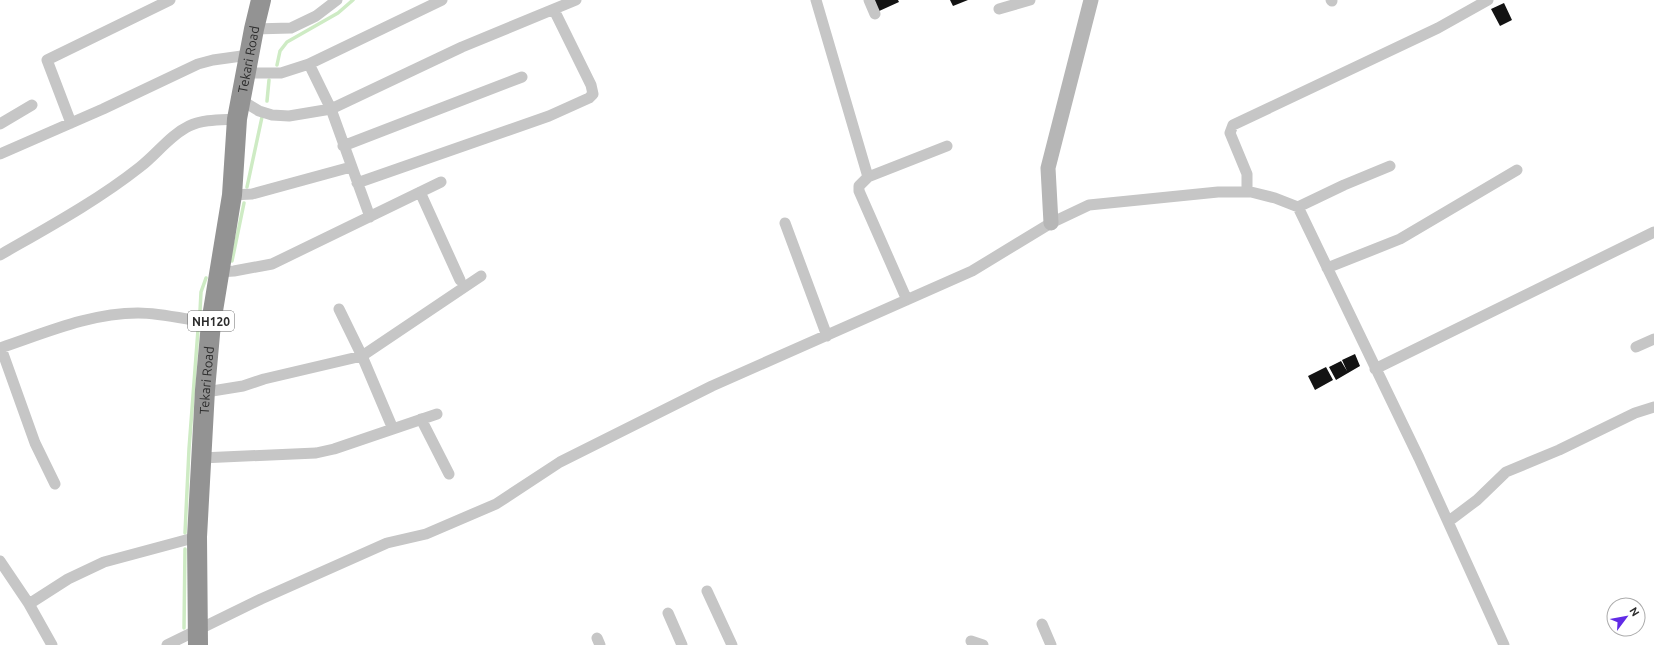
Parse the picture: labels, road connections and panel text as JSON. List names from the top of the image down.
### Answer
{
  "streets": {
    "highway": ["Tekari Road", "NH120"]
  },
  "north": "top right"
}
